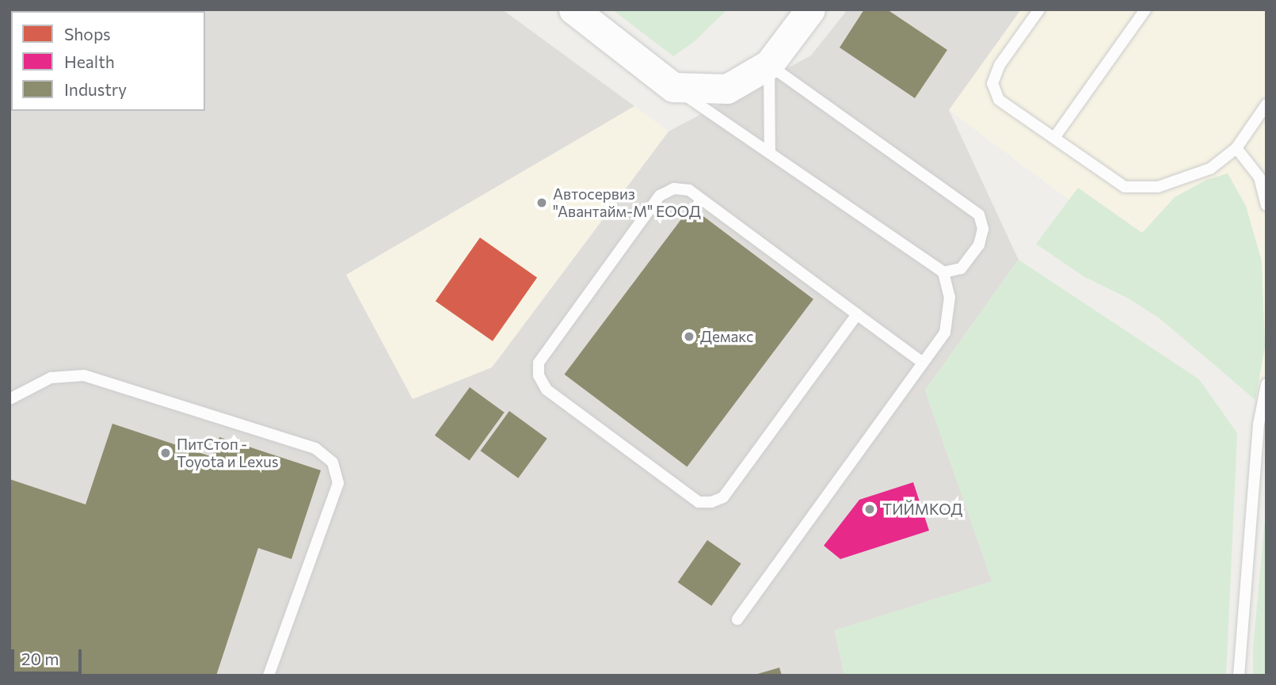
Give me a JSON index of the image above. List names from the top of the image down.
{
  "places": [
    "Автосервиз \"Авантайм-М\" ЕООД",
    "Демакс",
    "ПитСтоп - Toyota и Lexus",
    "ТИЙМКОД"
  ],
  "legend": ["Shops", "Health", "Industry"],
  "scale_bar": "20 m"
}
